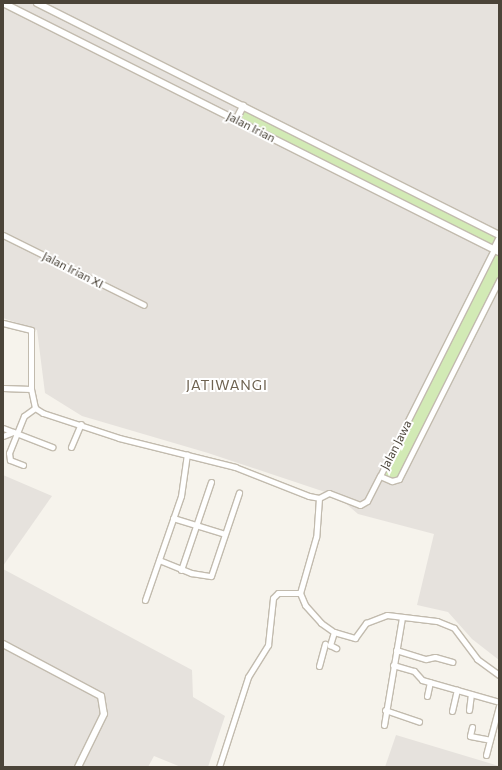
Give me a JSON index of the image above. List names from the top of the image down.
{
  "streets": {
    "street": ["Jalan Irian", "Jalan Irian XI", "Jalan Jawa"]
  },
  "crossings": [
    ["Jalan Irian", "Jalan Jawa"]
  ],
  "districts": ["JATIWANGI"]
}
